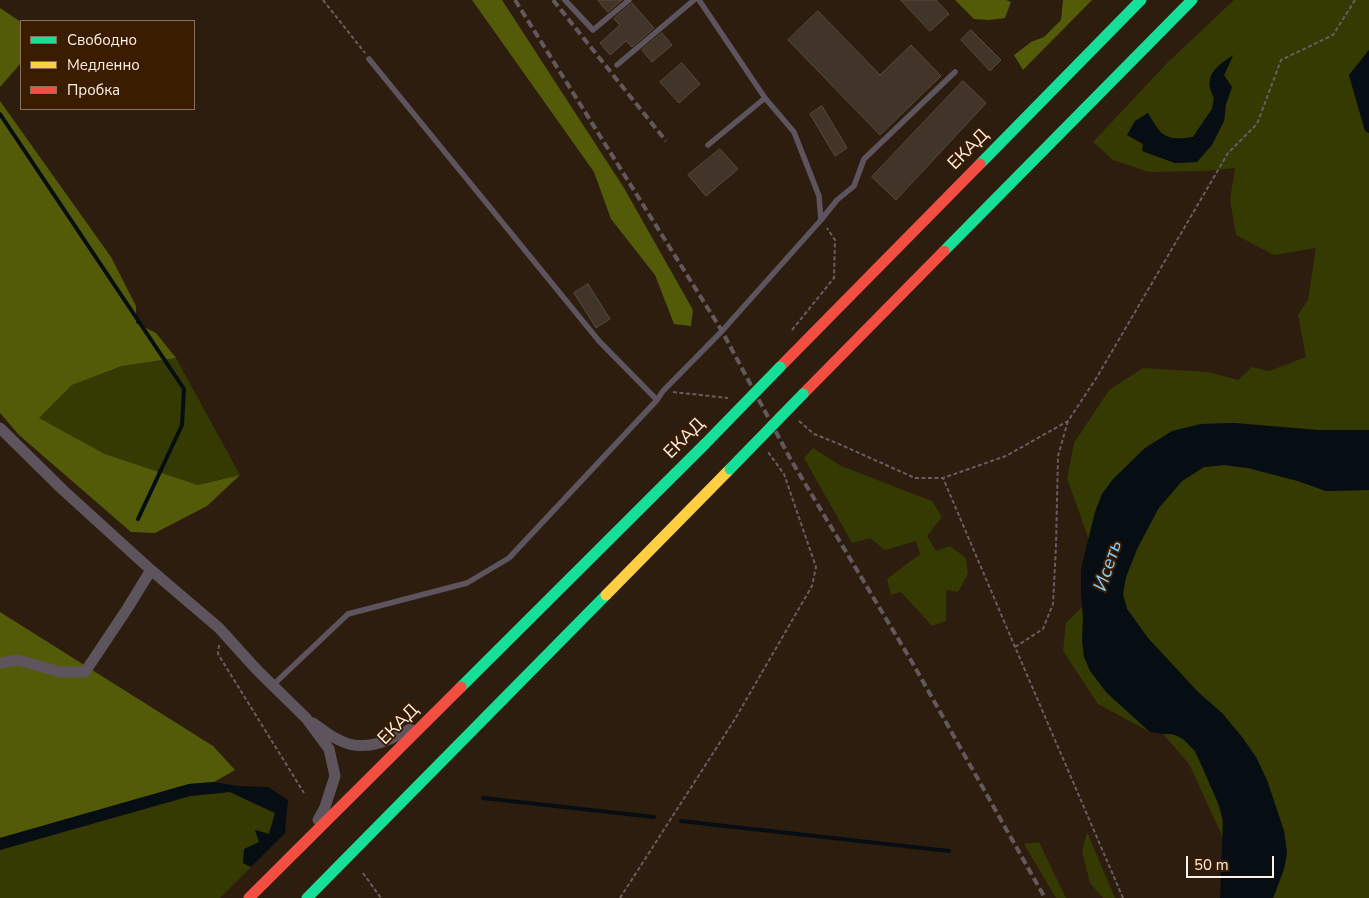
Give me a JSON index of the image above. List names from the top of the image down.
{
  "streets": {
    "highway": ["ЕКАД"]
  },
  "water": ["Исеть"],
  "legend": ["Свободно", "Медленно", "Пробка"],
  "scale_bar": "50 m"
}
